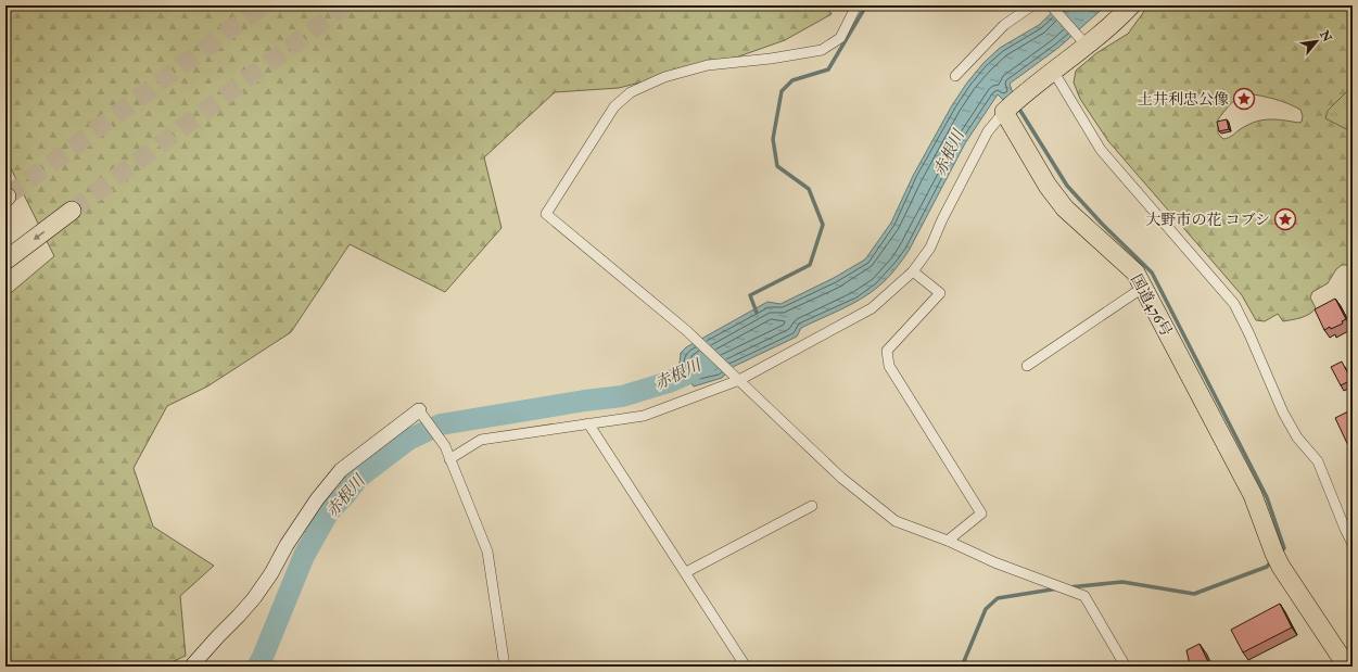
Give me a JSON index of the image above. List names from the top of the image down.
{
  "streets": {
    "highway": ["国道476号"]
  },
  "water": ["赤根川"],
  "places": {
    "place": ["土井利忠公像", "大野市の花 コブシ"]
  },
  "north": "top right"
}
